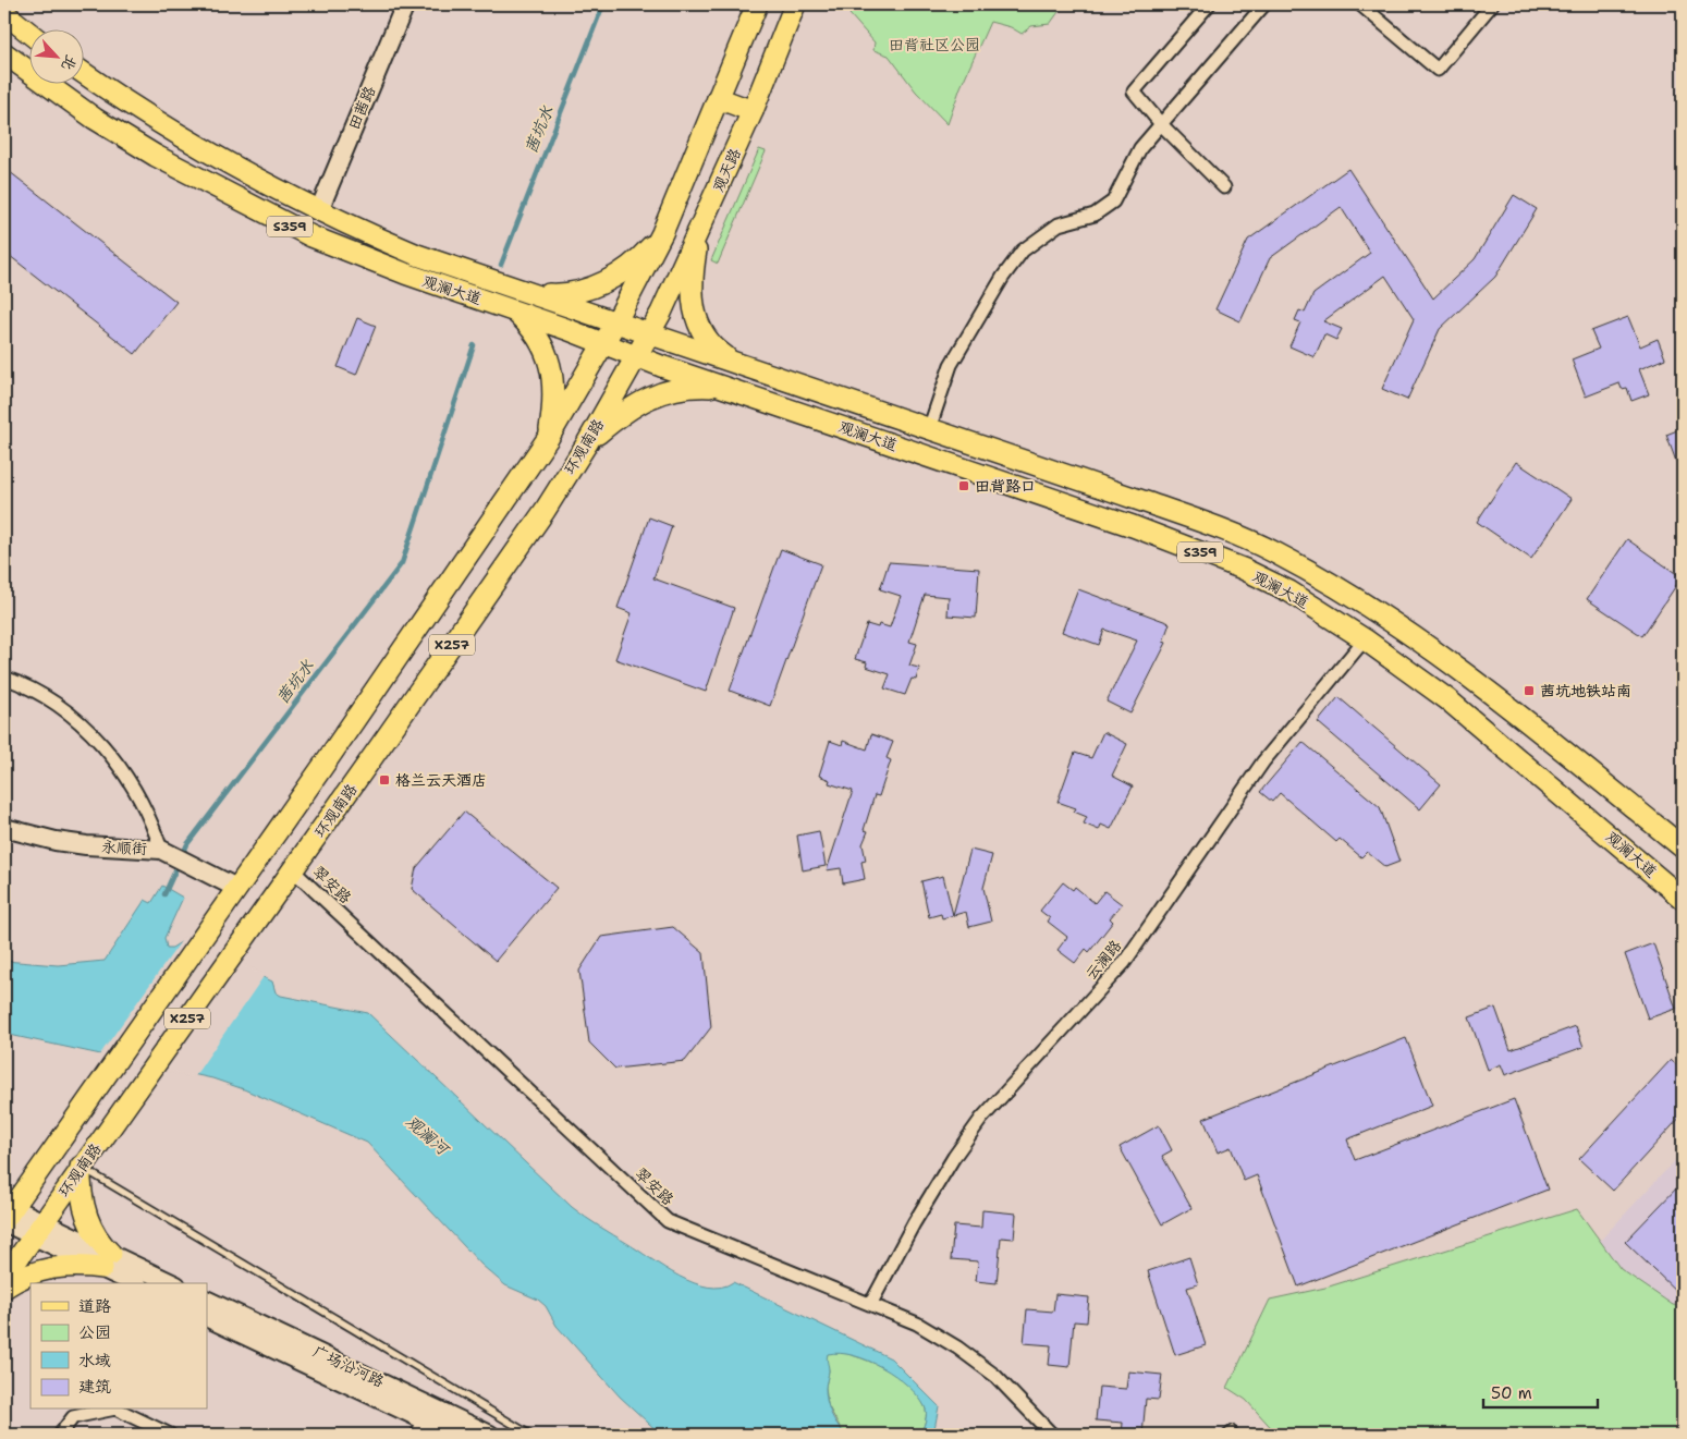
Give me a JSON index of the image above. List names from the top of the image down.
{
  "streets": {
    "main road": [
      "观天路",
      "S359",
      "观澜大道",
      "环观南路",
      "X257"
    ],
    "street": [
      "田茜路",
      "永顺街",
      "翠安路",
      "云澜路",
      "广场沿河路"
    ]
  },
  "crossings": [
    ["田茜路", "观澜大道"],
    ["观天路", "观澜大道"],
    ["观天路", "环观南路"],
    ["观澜大道", "环观南路"],
    ["观澜大道", "X257"],
    ["观澜大道", "云澜路"],
    ["环观南路", "翠安路"],
    ["X257", "永顺街"],
    ["翠安路", "云澜路"]
  ],
  "water": ["茜坑水", "观澜河"],
  "parks": ["田背社区公园"],
  "places": {
    "transit": ["田背路口", "茜坑地铁站南", "格兰云天酒店"]
  },
  "legend": [
    "道路",
    "公园",
    "水域",
    "建筑"
  ],
  "scale_bar": "50 m",
  "north": "bottom right"
}
